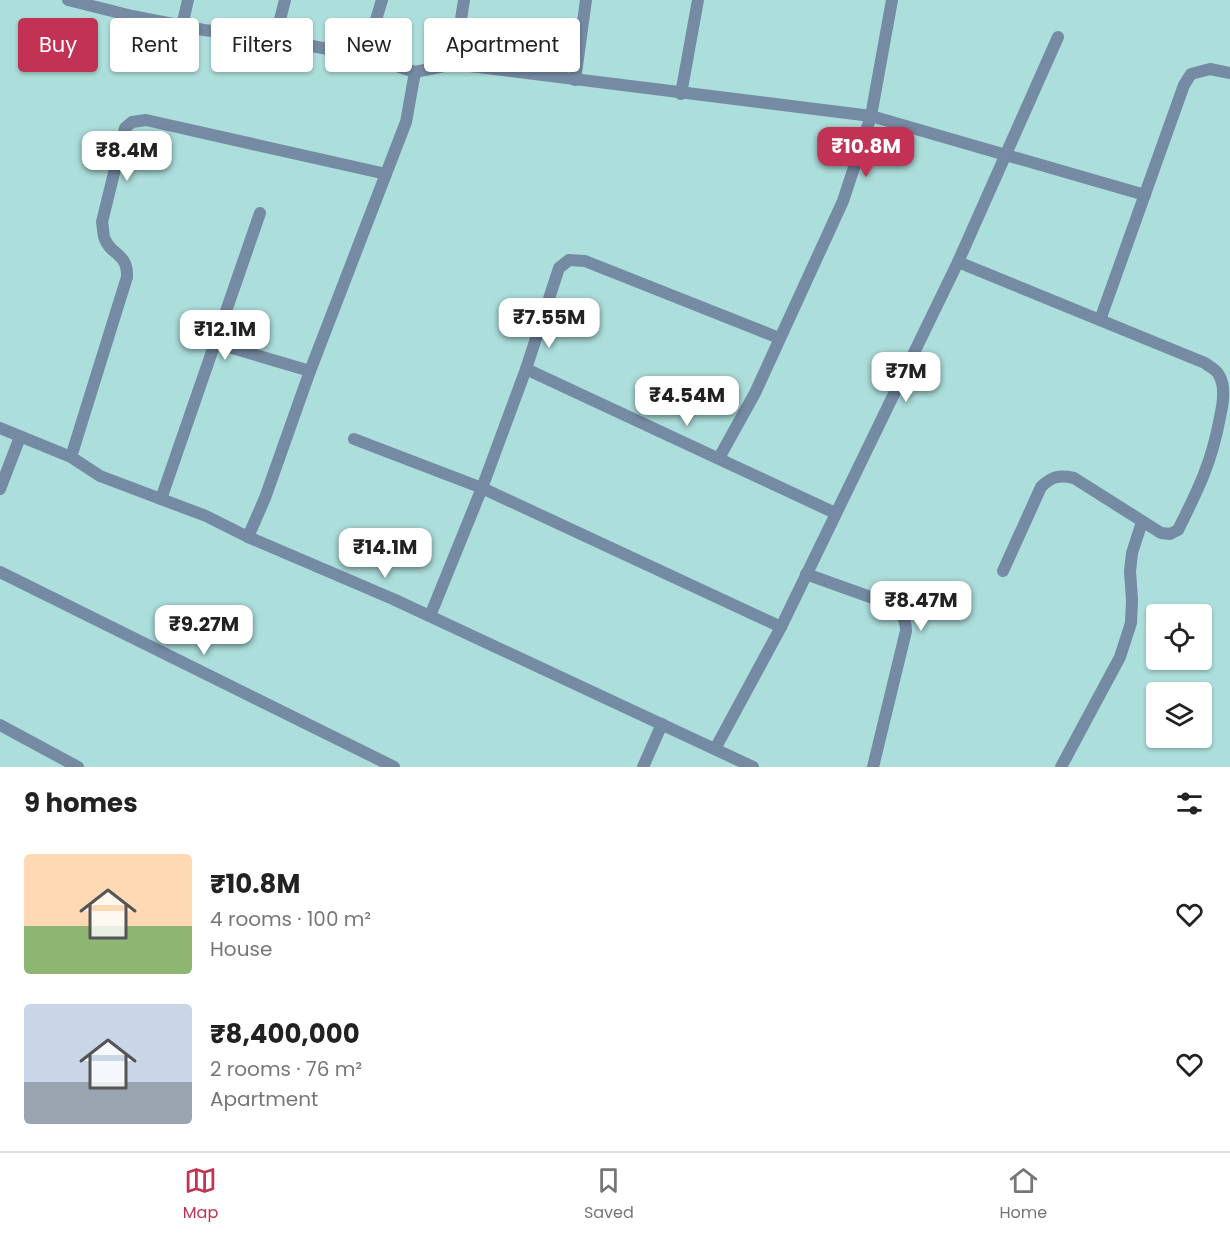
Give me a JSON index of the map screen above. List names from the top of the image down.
{
  "page": {
    "chip": [
      "Buy",
      "Rent",
      "Filters",
      "New",
      "Apartment"
    ],
    "price": [
      "₹10.8M",
      "₹8.4M",
      "₹7.55M",
      "₹12.1M",
      "₹7M",
      "₹4.54M",
      "₹14.1M",
      "₹8.47M",
      "₹9.27M"
    ],
    "heading": "9 homes",
    "list": [
      {
        "name": "₹10.8M",
        "note": "4 rooms · 100 m² · House"
      },
      {
        "name": "₹8,400,000",
        "note": "2 rooms · 76 m² · Apartment"
      }
    ],
    "tabs": ["Map", "Saved", "Home"]
  }
}
